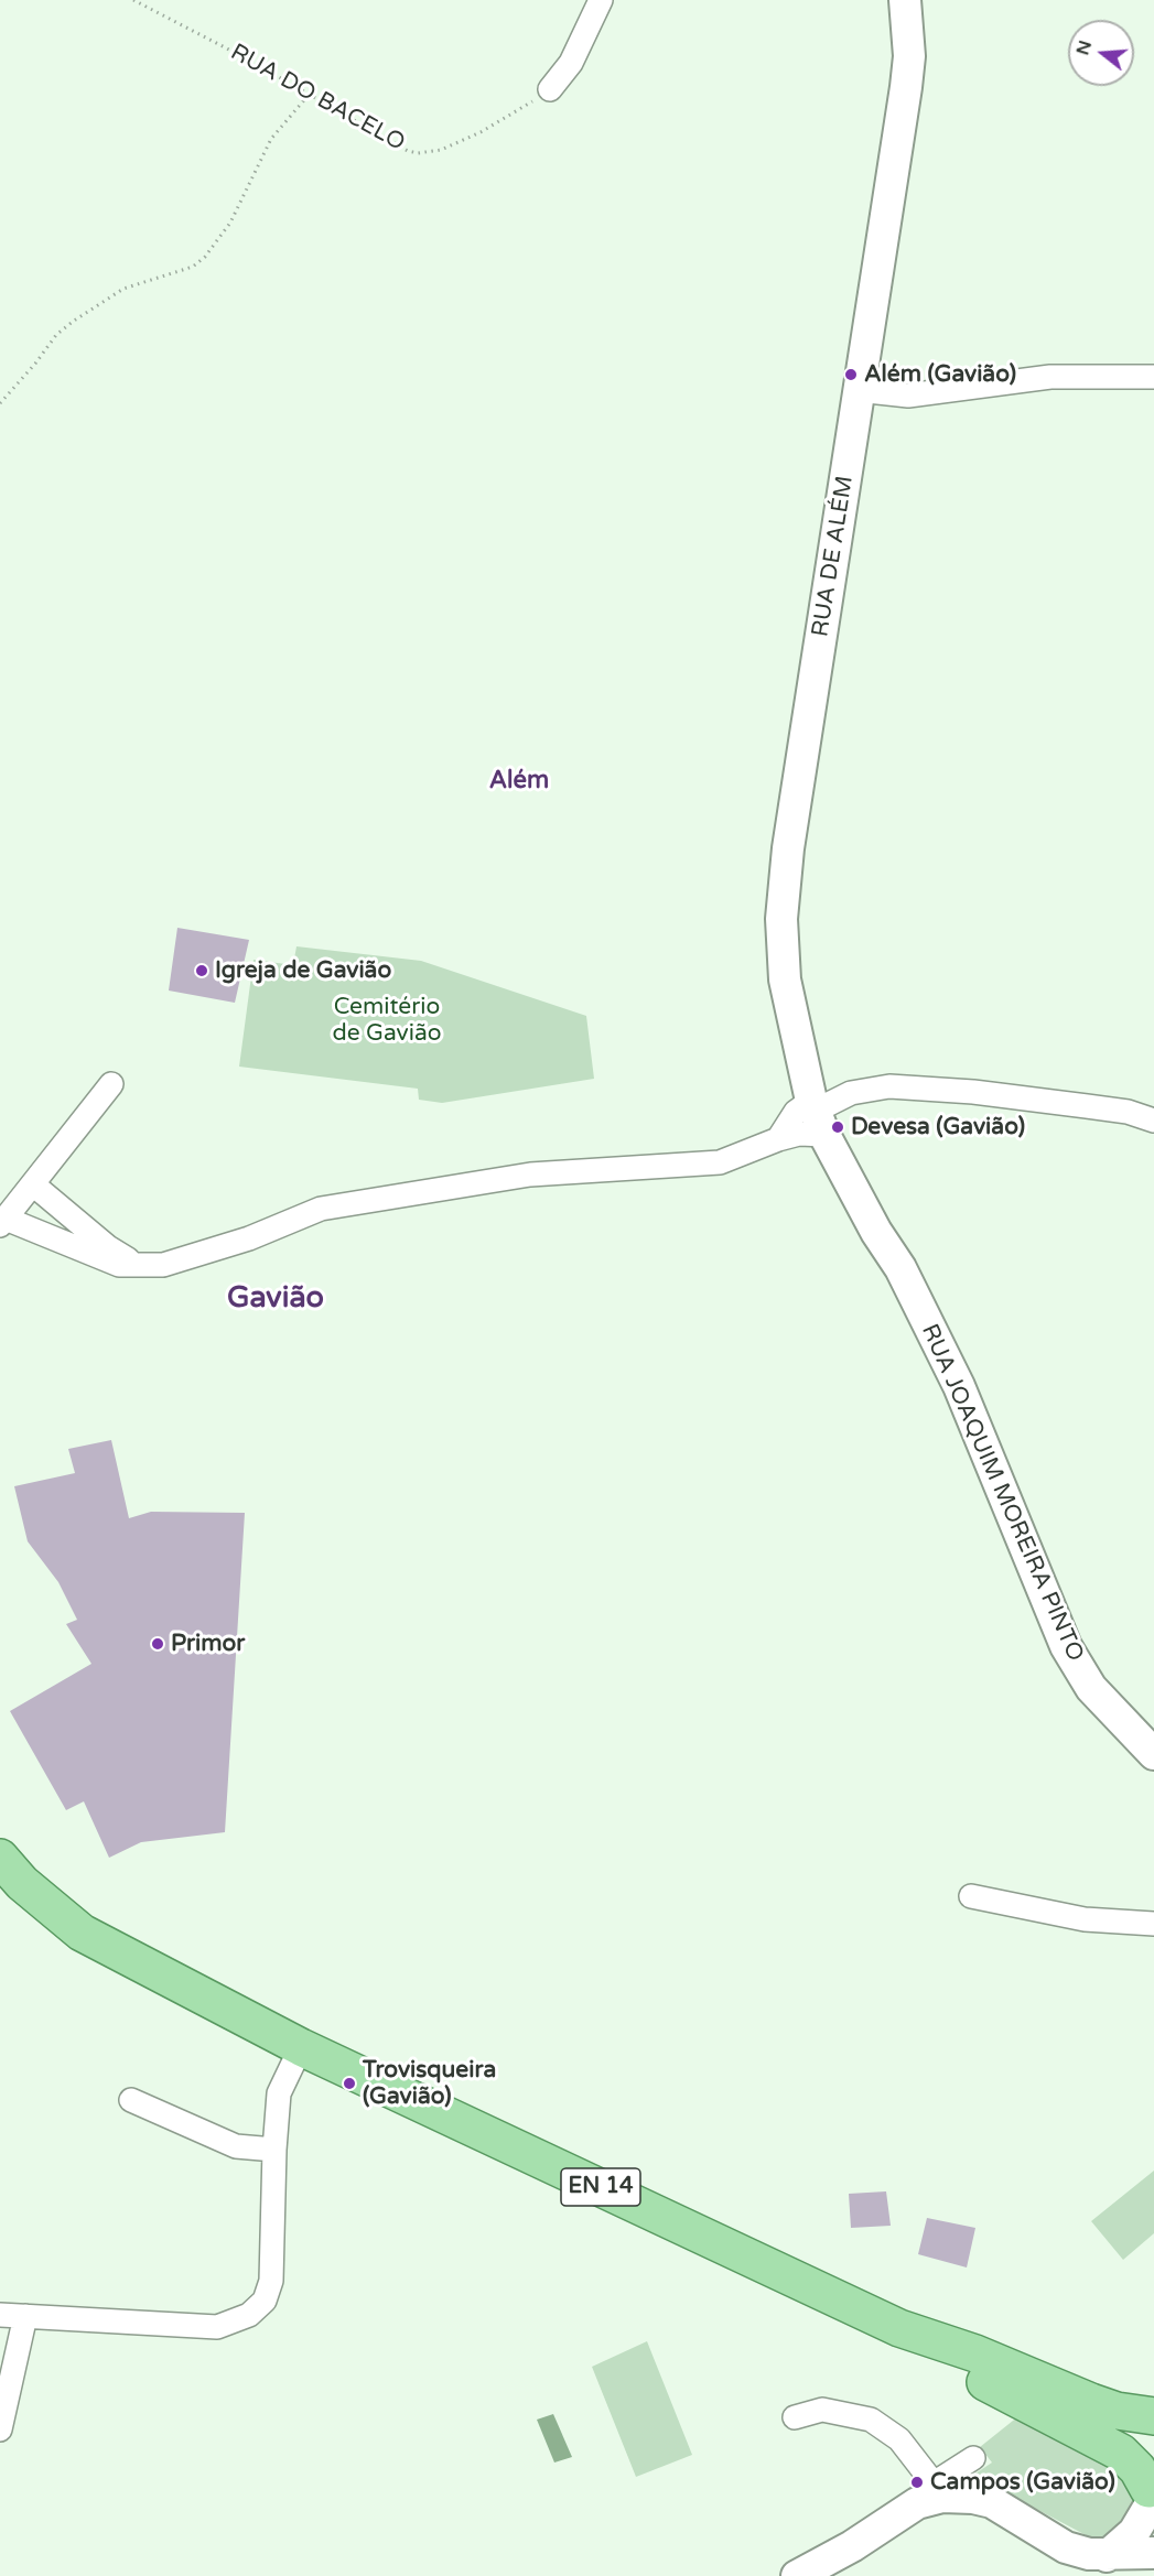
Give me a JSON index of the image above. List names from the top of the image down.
{
  "streets": {
    "main road": ["EN 14"],
    "street": ["RUA DE ALÉM", "RUA JOAQUIM MOREIRA PINTO"],
    "path": ["RUA DO BACELO"]
  },
  "crossings": [
    ["RUA DE ALÉM", "RUA JOAQUIM MOREIRA PINTO"]
  ],
  "districts": ["Além", "Gavião"],
  "parks": ["Cemitério de Gavião"],
  "places": [
    "Além (Gavião)",
    "Igreja de Gavião",
    "Devesa (Gavião)",
    "Primor",
    "Trovisqueira (Gavião)",
    "Campos (Gavião)"
  ],
  "north": "left"
}
